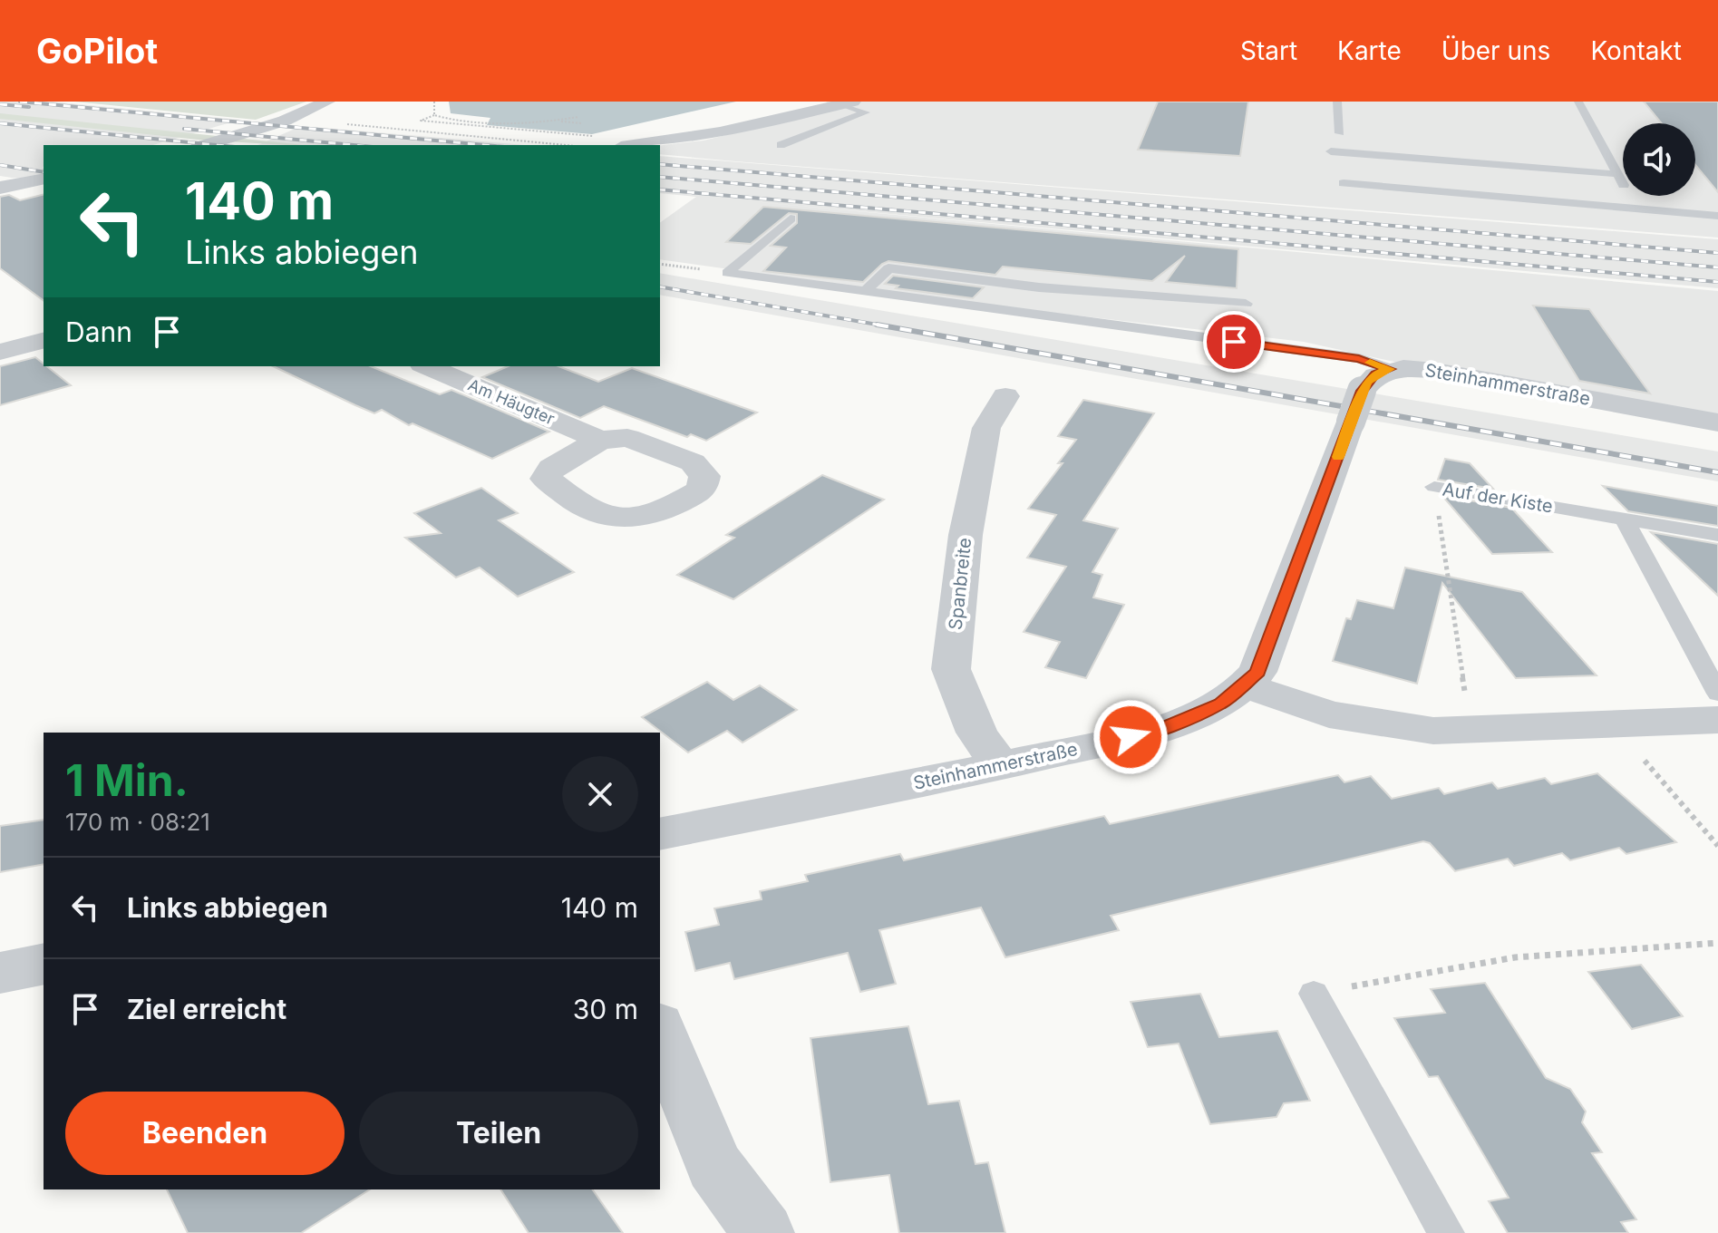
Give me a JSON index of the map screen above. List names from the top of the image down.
{
  "streets": {
    "street": ["Steinhammerstraße", "Am Häugter", "Spanbreite"],
    "lane": ["Auf der Kiste"]
  },
  "crossings": [
    ["Steinhammerstraße", "Spanbreite"]
  ],
  "page": {
    "header": "GoPilot",
    "nav": [
      "Start",
      "Karte",
      "Über uns",
      "Kontakt"
    ],
    "turn": ["140 m", "Links abbiegen"],
    "then": "Dann",
    "heading": ["1 Min.", "170 m · 08:21"],
    "list": [
      {
        "name": "Links abbiegen",
        "value": "140 m"
      },
      {
        "name": "Ziel erreicht",
        "value": "30 m"
      }
    ],
    "buttons": ["Beenden", "Teilen"]
  }
}
